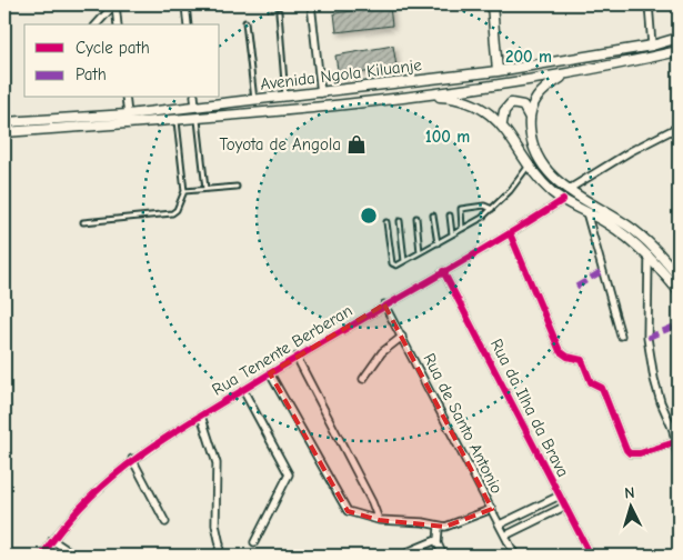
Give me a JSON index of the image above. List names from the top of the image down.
{
  "streets": {
    "main road": ["Avenida Ngola Kiluanje"],
    "street": ["Rua Tenente Berberan", "Rua da Ilha da Brava", "Rua de Santo Antonio"]
  },
  "crossings": [
    ["Rua Tenente Berberan", "Rua da Ilha da Brava"],
    ["Rua Tenente Berberan", "Rua de Santo Antonio"]
  ],
  "places": {
    "shop": ["Toyota de Angola"]
  },
  "legend": ["Cycle path", "Path"],
  "north": "top",
  "rings": ["200 m", "100 m"]
}
